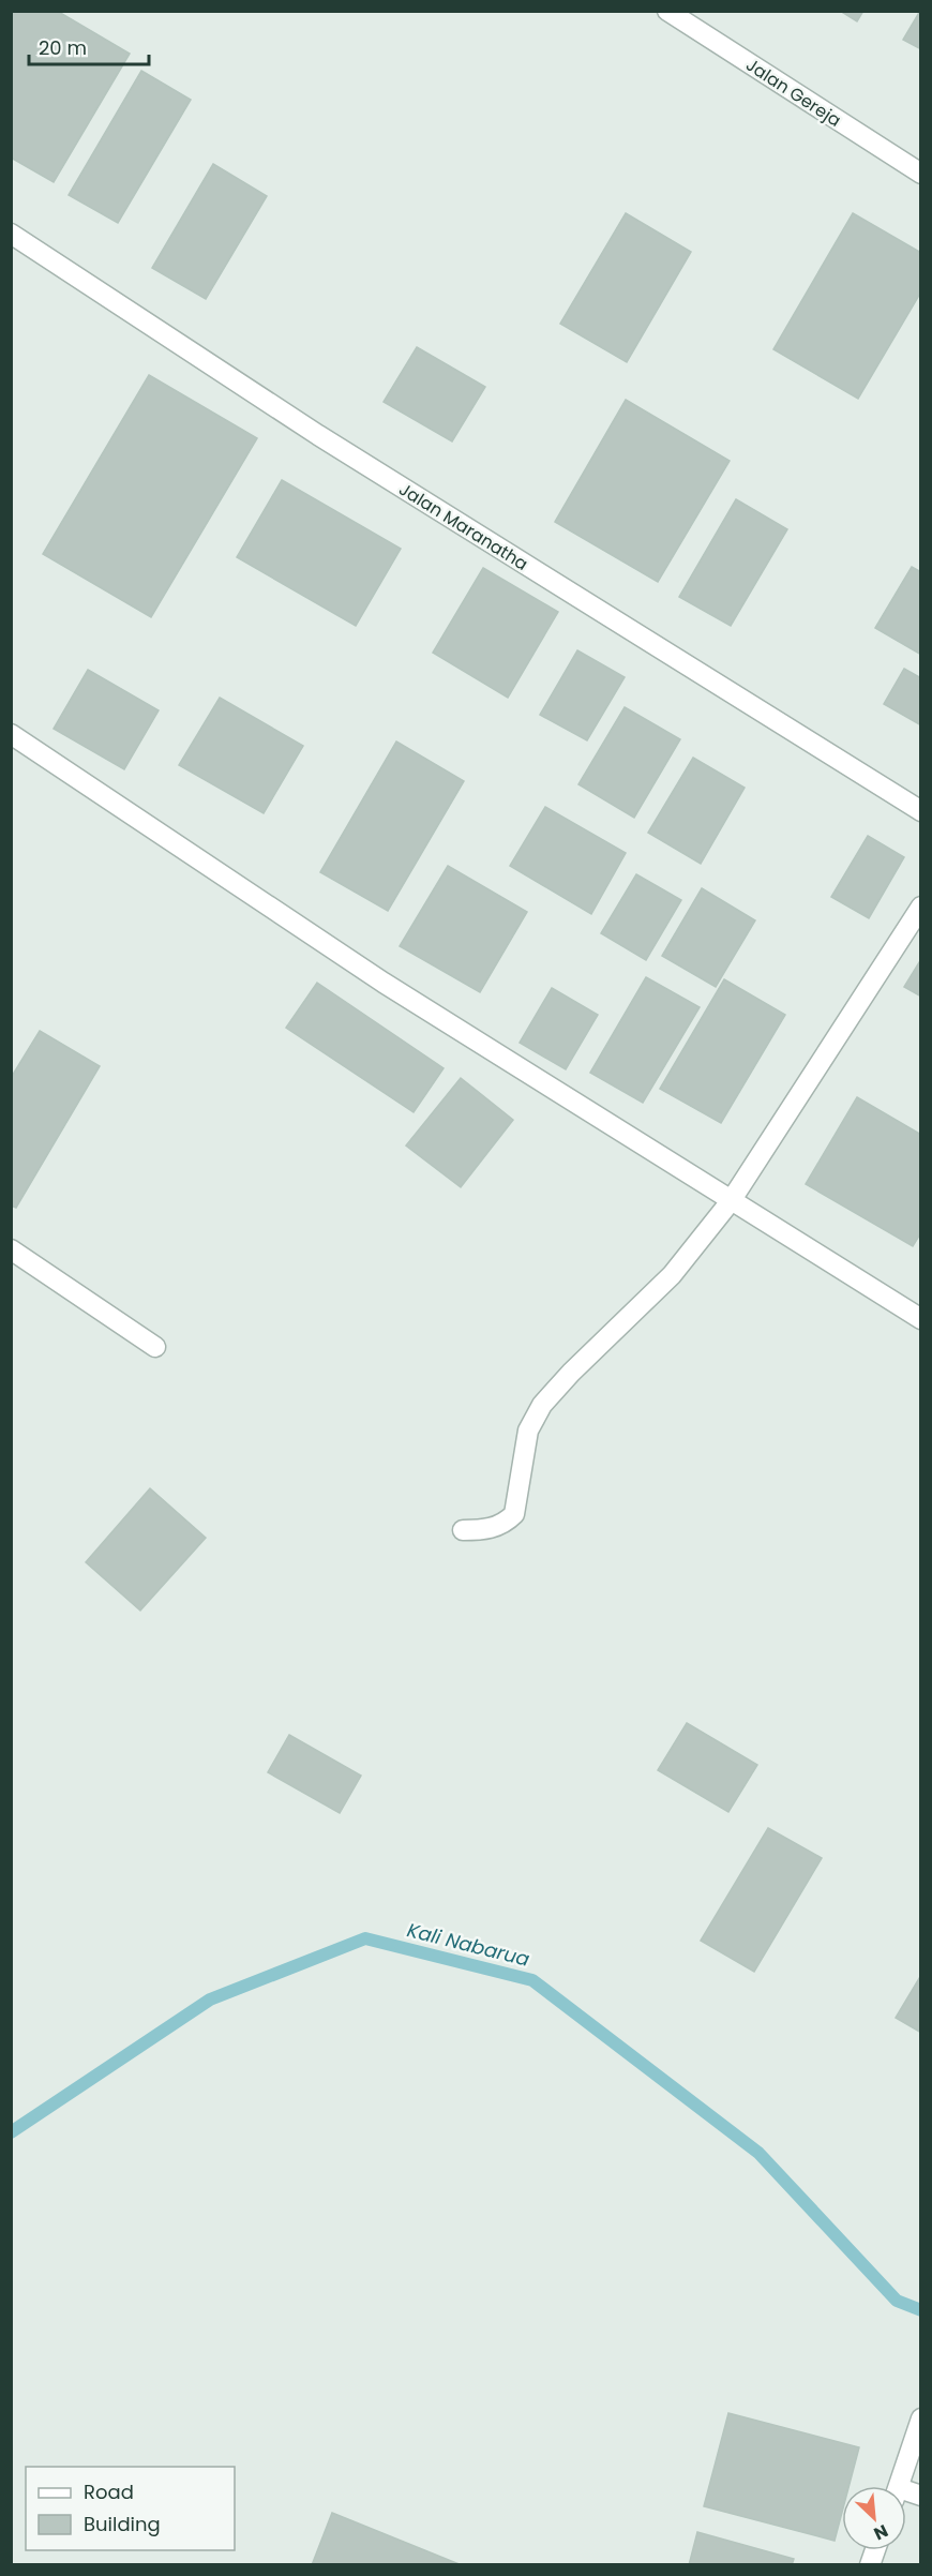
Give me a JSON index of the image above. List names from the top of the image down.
{
  "streets": {
    "street": ["Jalan Gereja", "Jalan Maranatha"]
  },
  "water": ["Kali Nabarua"],
  "legend": ["Road", "Building"],
  "scale_bar": "20 m",
  "north": "bottom right"
}
